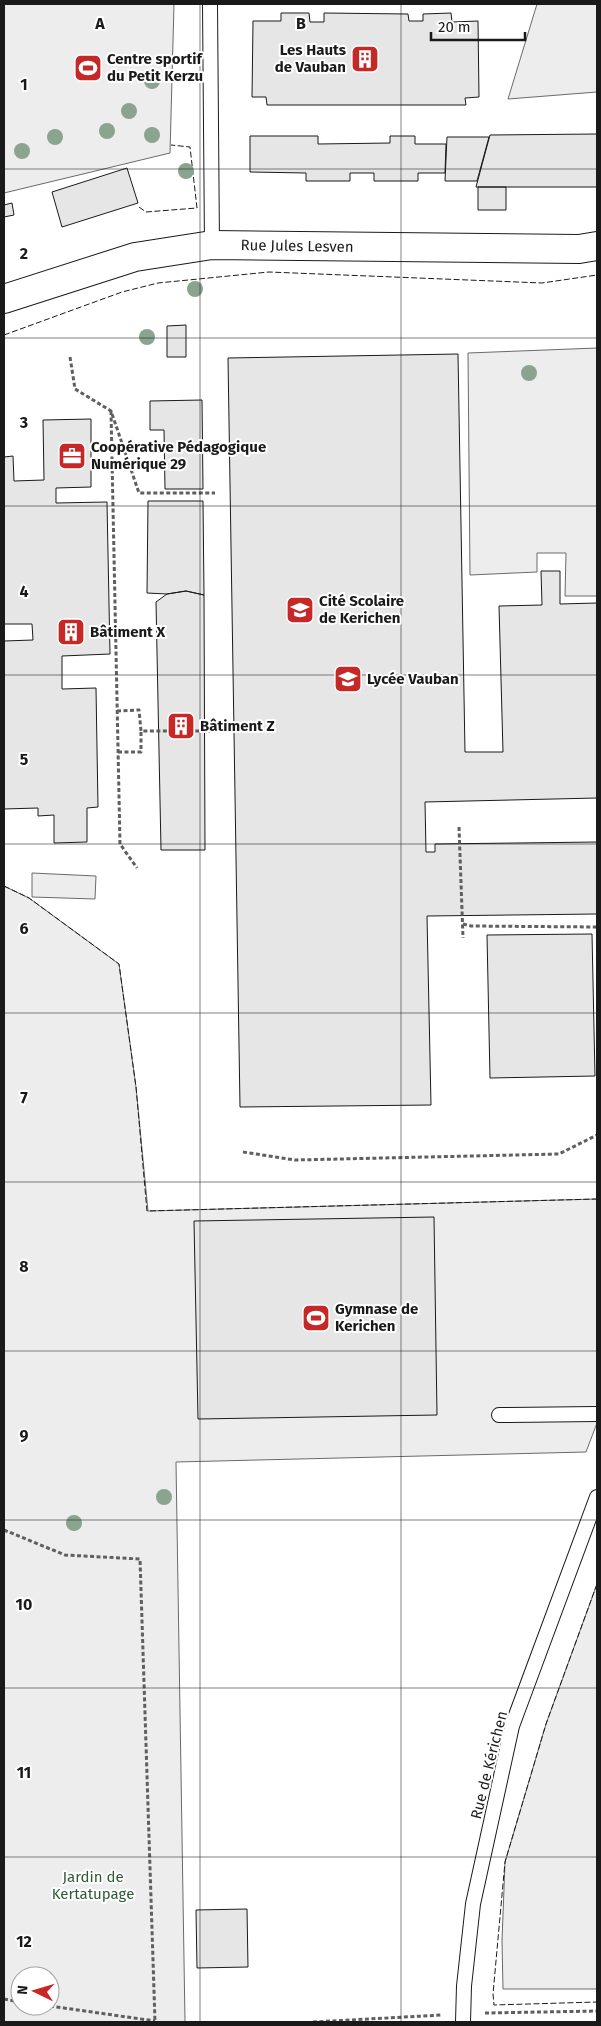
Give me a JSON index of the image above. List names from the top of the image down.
{
  "streets": {
    "street": ["Rue Jules Lesven"],
    "lane": ["Rue de Kérichen"]
  },
  "parks": ["Jardin de Kertatupage"],
  "places": {
    "building": ["Les Hauts de Vauban", "Bâtiment X", "Bâtiment Z"],
    "sports": ["Centre sportif du Petit Kerzu", "Gymnase de Kerichen"],
    "office": ["Coopérative Pédagogique Numérique 29"],
    "school or university": ["Cité Scolaire de Kerichen", "Lycée Vauban"]
  },
  "scale_bar": "20 m",
  "north": "left",
  "grid": {
    "columns": ["A", "B"],
    "rows": [
      "1",
      "2",
      "3",
      "4",
      "5",
      "6",
      "7",
      "8",
      "9",
      "10",
      "11",
      "12"
    ]
  }
}
